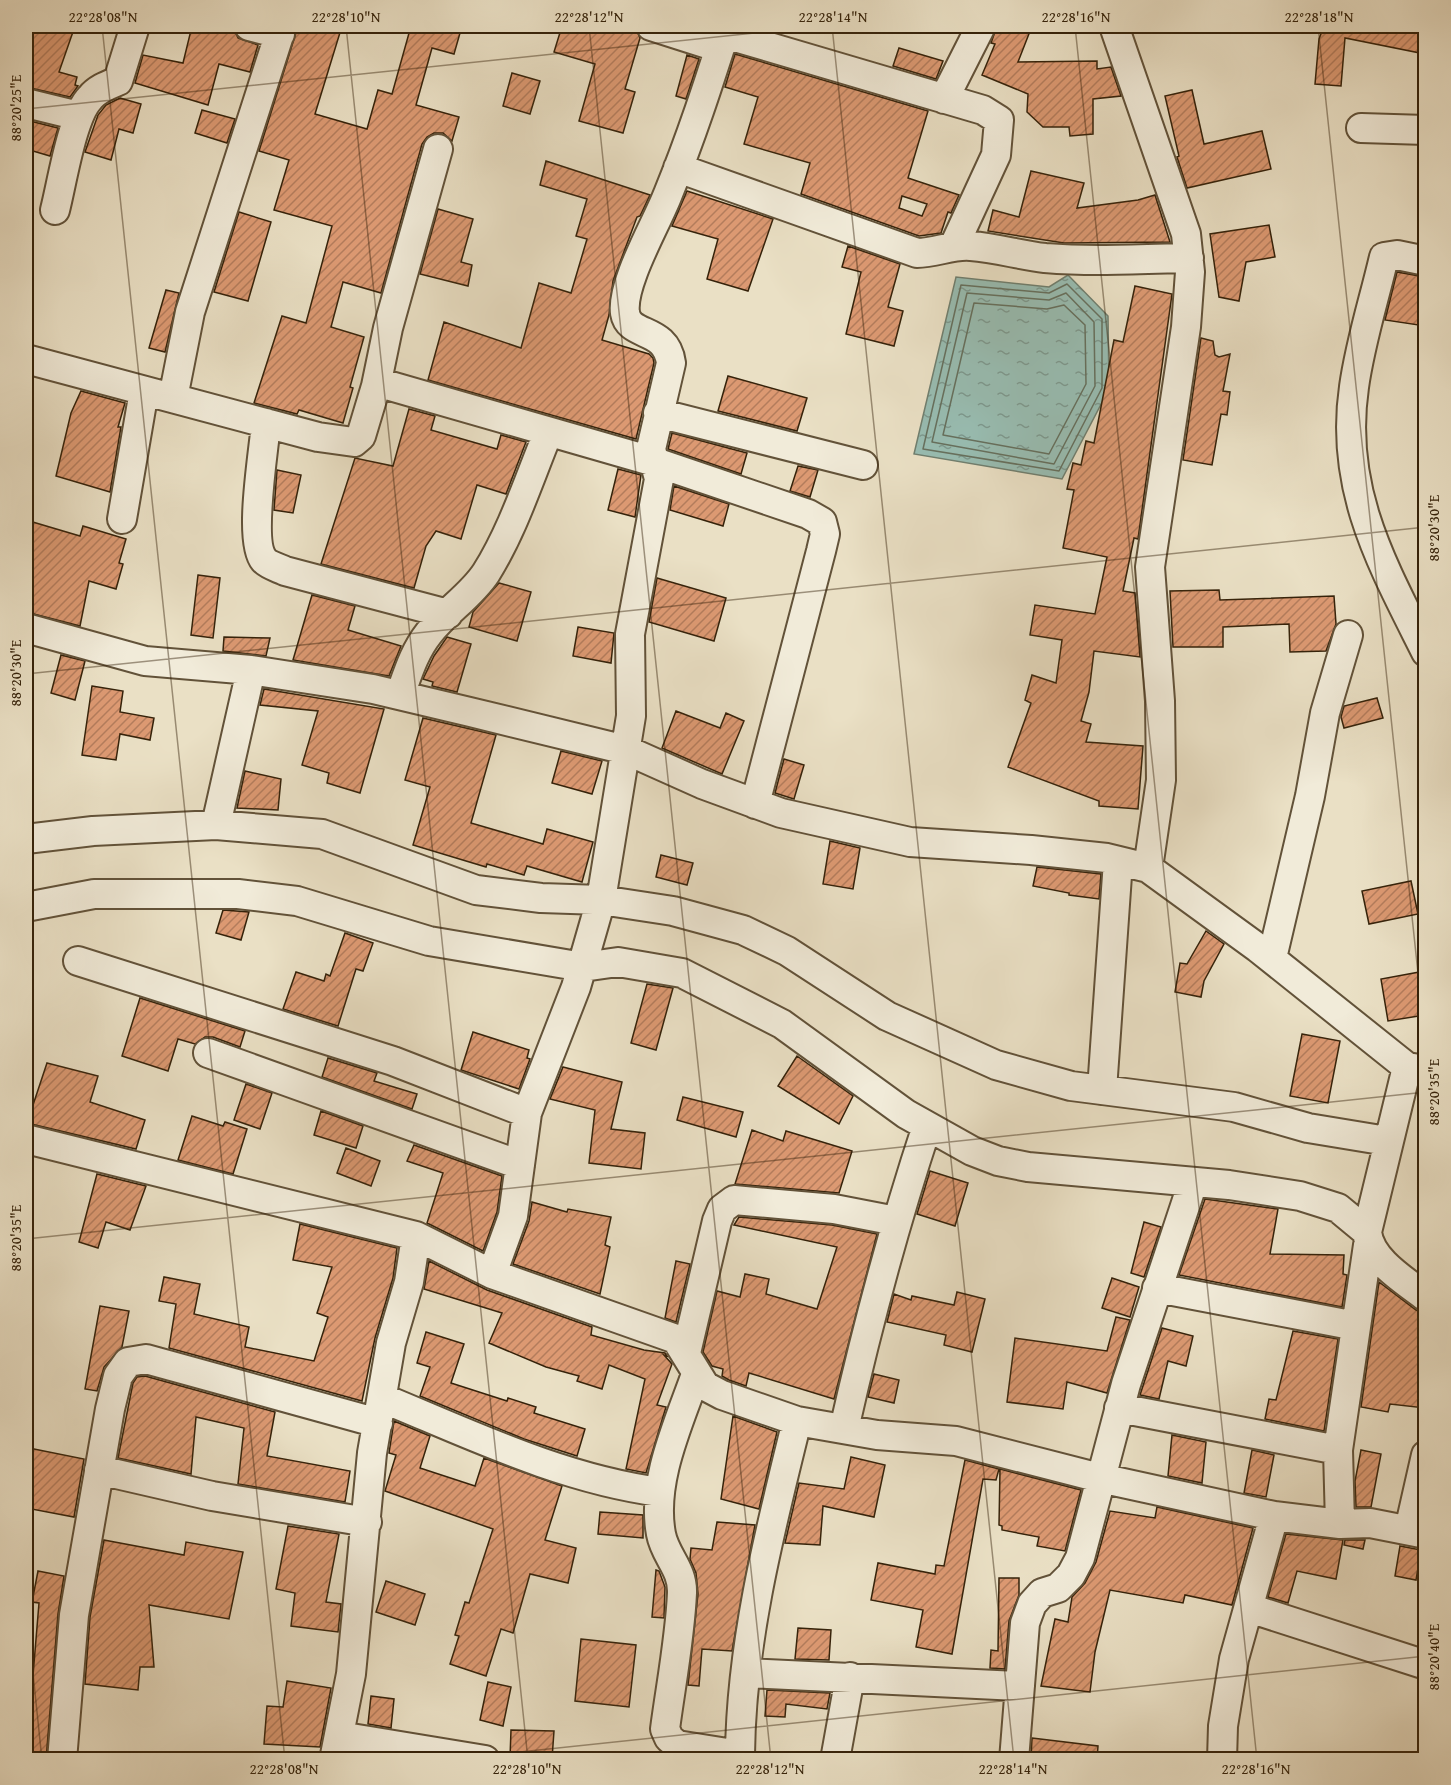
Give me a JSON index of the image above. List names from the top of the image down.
{
  "coordinates": [
    "22°28'08\"N",
    "22°28'10\"N",
    "22°28'12\"N",
    "22°28'14\"N",
    "22°28'16\"N",
    "22°28'18\"N",
    "88°20'25\"E",
    "88°20'30\"E",
    "88°20'35\"E",
    "88°20'40\"E"
  ]
}
